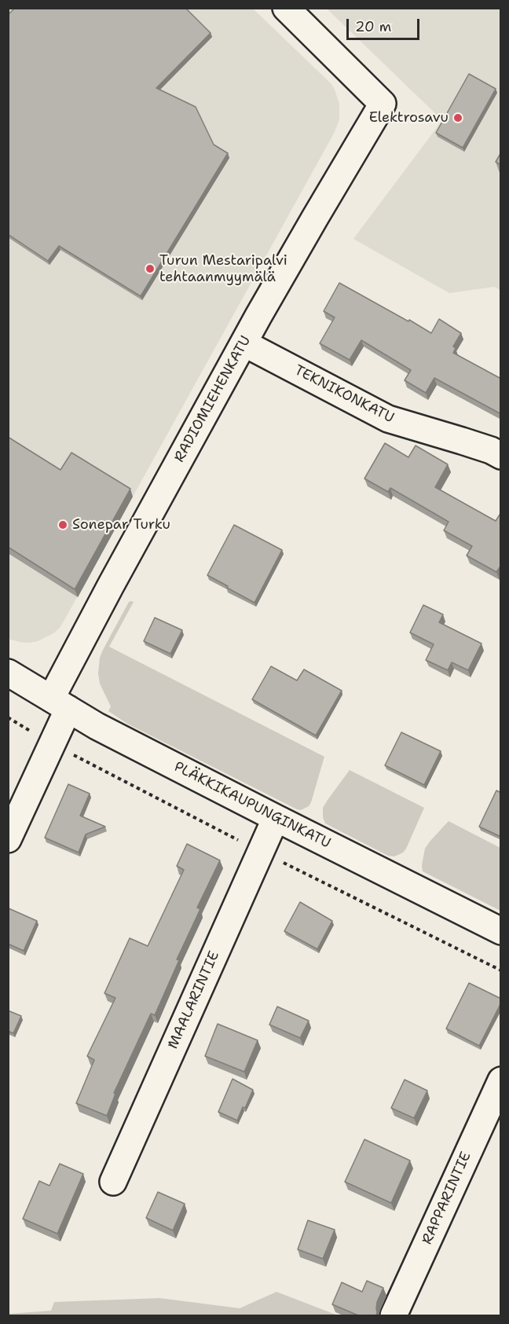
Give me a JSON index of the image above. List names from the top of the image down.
{
  "streets": {
    "street": [
      "TEKNIKONKATU",
      "RADIOMIEHENKATU",
      "PLÄKKIKAUPUNGINKATU",
      "MAALARINTIE",
      "RAPPARINTIE"
    ]
  },
  "crossings": [
    ["TEKNIKONKATU", "RADIOMIEHENKATU"],
    ["RADIOMIEHENKATU", "PLÄKKIKAUPUNGINKATU"],
    ["PLÄKKIKAUPUNGINKATU", "MAALARINTIE"]
  ],
  "places": ["Elektrosavu", "Turun Mestaripalvi tehtaanmyymälä", "Sonepar Turku"],
  "scale_bar": "20 m"
}
